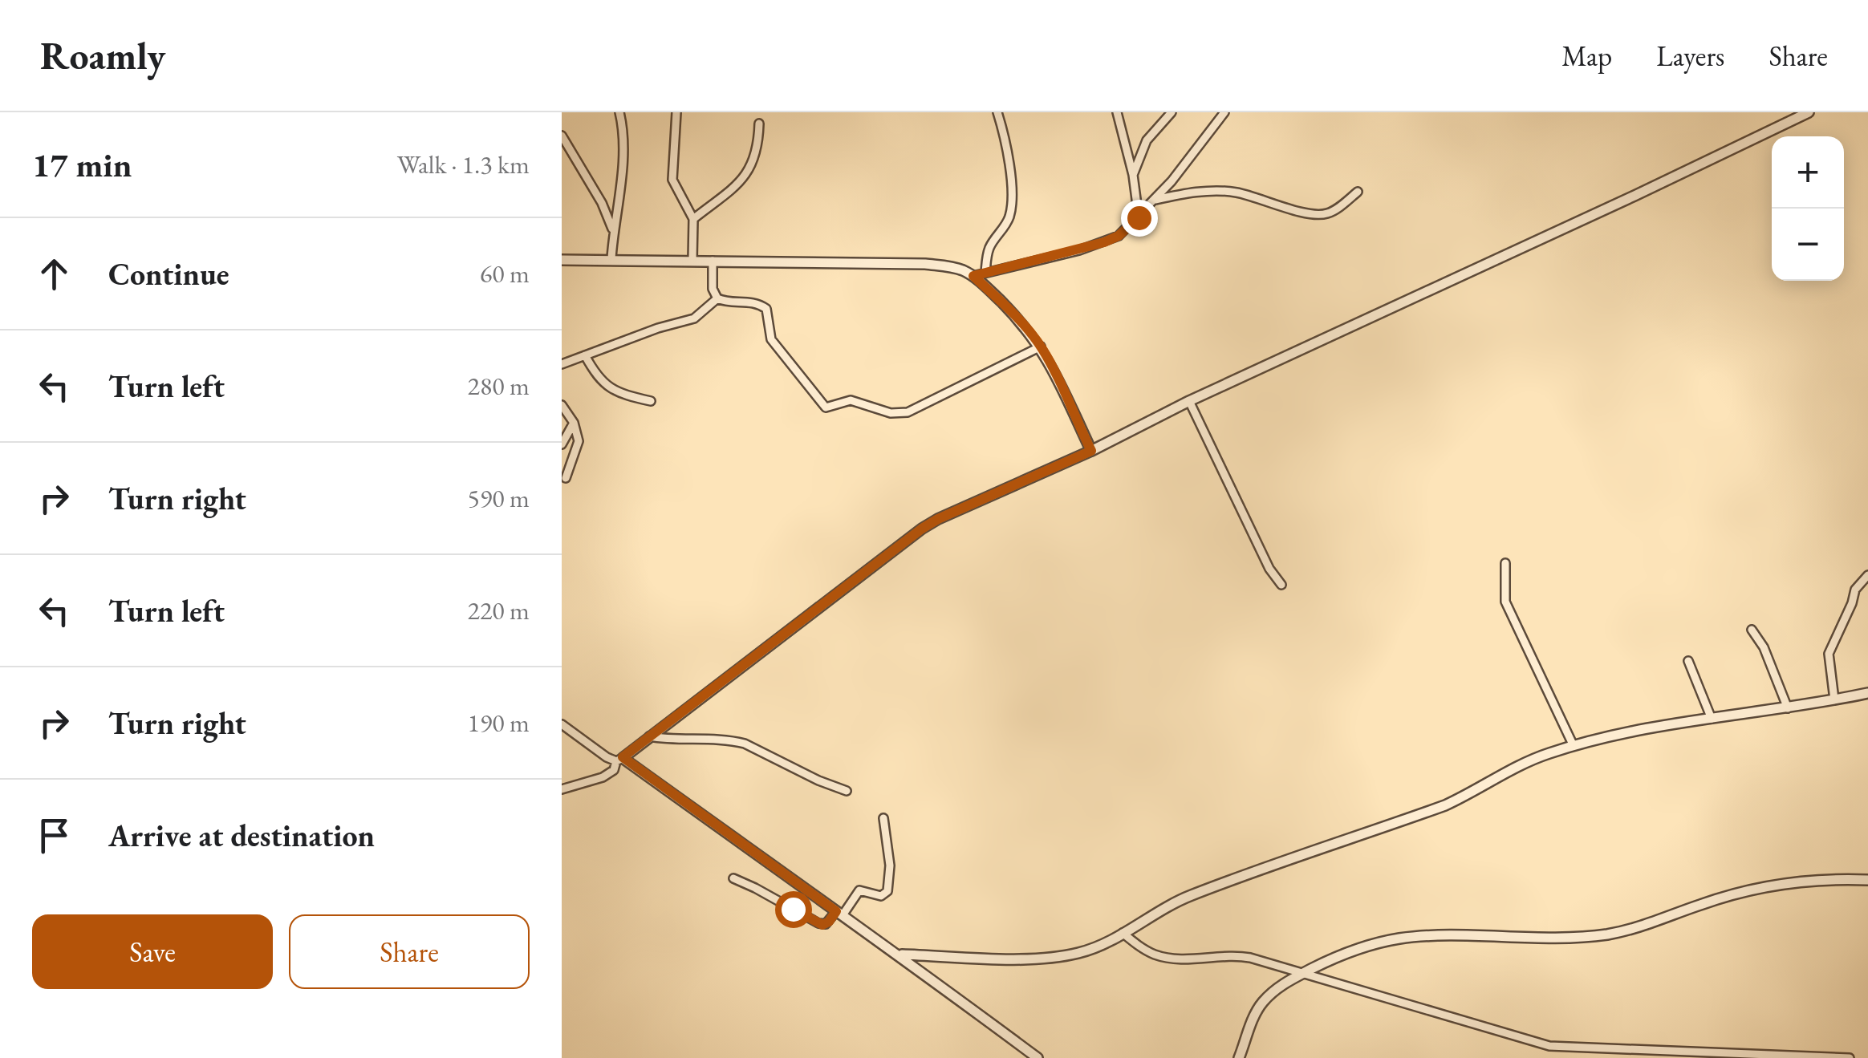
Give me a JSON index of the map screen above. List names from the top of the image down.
{
  "page": {
    "header": "Roamly",
    "nav": ["Map", "Layers", "Share"],
    "heading": ["17 min", "Walk · 1.3 km"],
    "map_buttons": ["+", "−"],
    "list": [
      ["Continue", "60 m"],
      ["Turn left", "280 m"],
      ["Turn right", "590 m"],
      ["Turn left", "220 m"],
      ["Turn right", "190 m"],
      "Arrive at destination"
    ],
    "buttons": ["Save", "Share"]
  }
}
